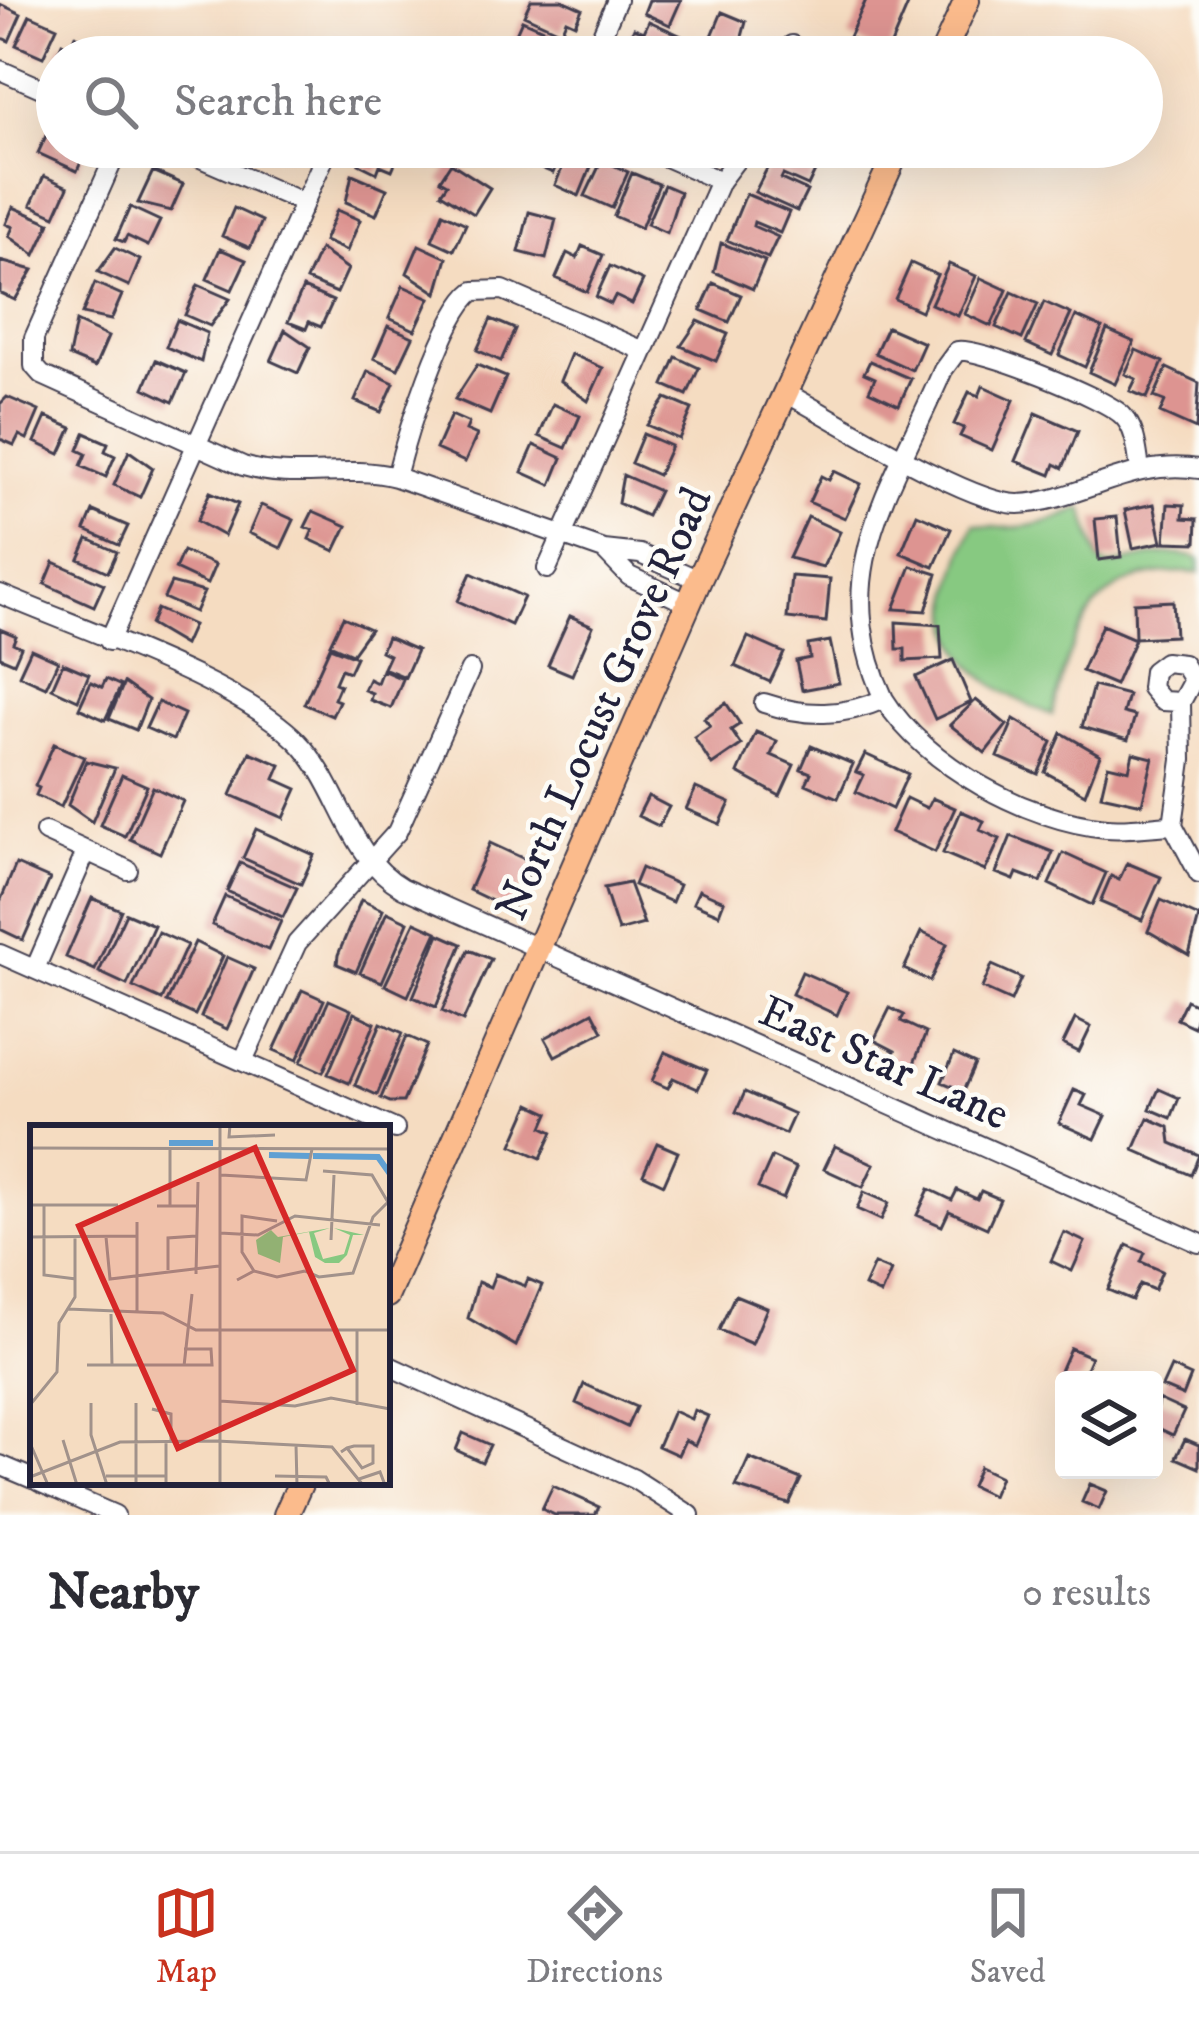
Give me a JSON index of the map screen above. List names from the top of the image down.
{
  "streets": {
    "main road": ["North Locust Grove Road"],
    "street": ["East Star Lane"]
  },
  "crossings": [
    ["North Locust Grove Road", "East Star Lane"]
  ],
  "page": {
    "search": "Search here",
    "heading": ["Nearby", "0 results"],
    "nav": ["Map", "Directions", "Saved"]
  }
}
